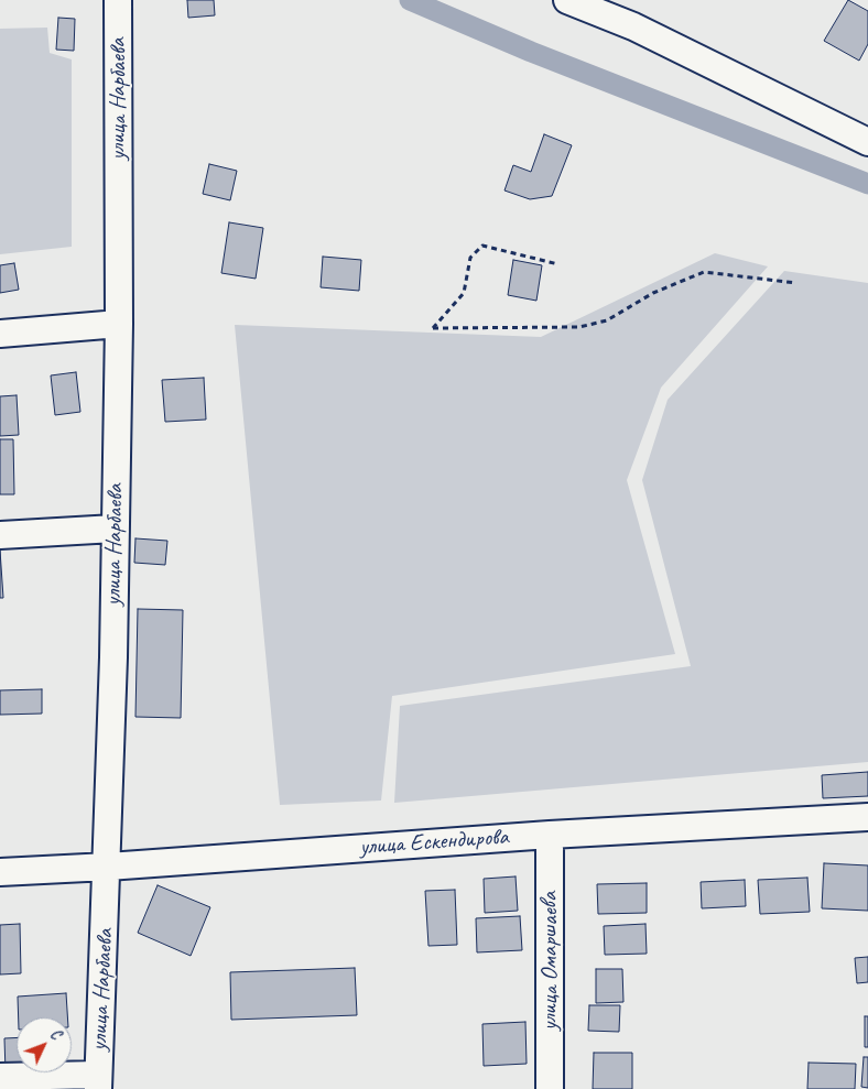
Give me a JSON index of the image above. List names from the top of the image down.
{
  "streets": {
    "street": ["улица Нарбаева", "улица Ескендирова", "улица Омаршаева"]
  },
  "crossings": [
    ["улица Нарбаева", "улица Ескендирова"],
    ["улица Ескендирова", "улица Омаршаева"]
  ],
  "north": "top right"
}
